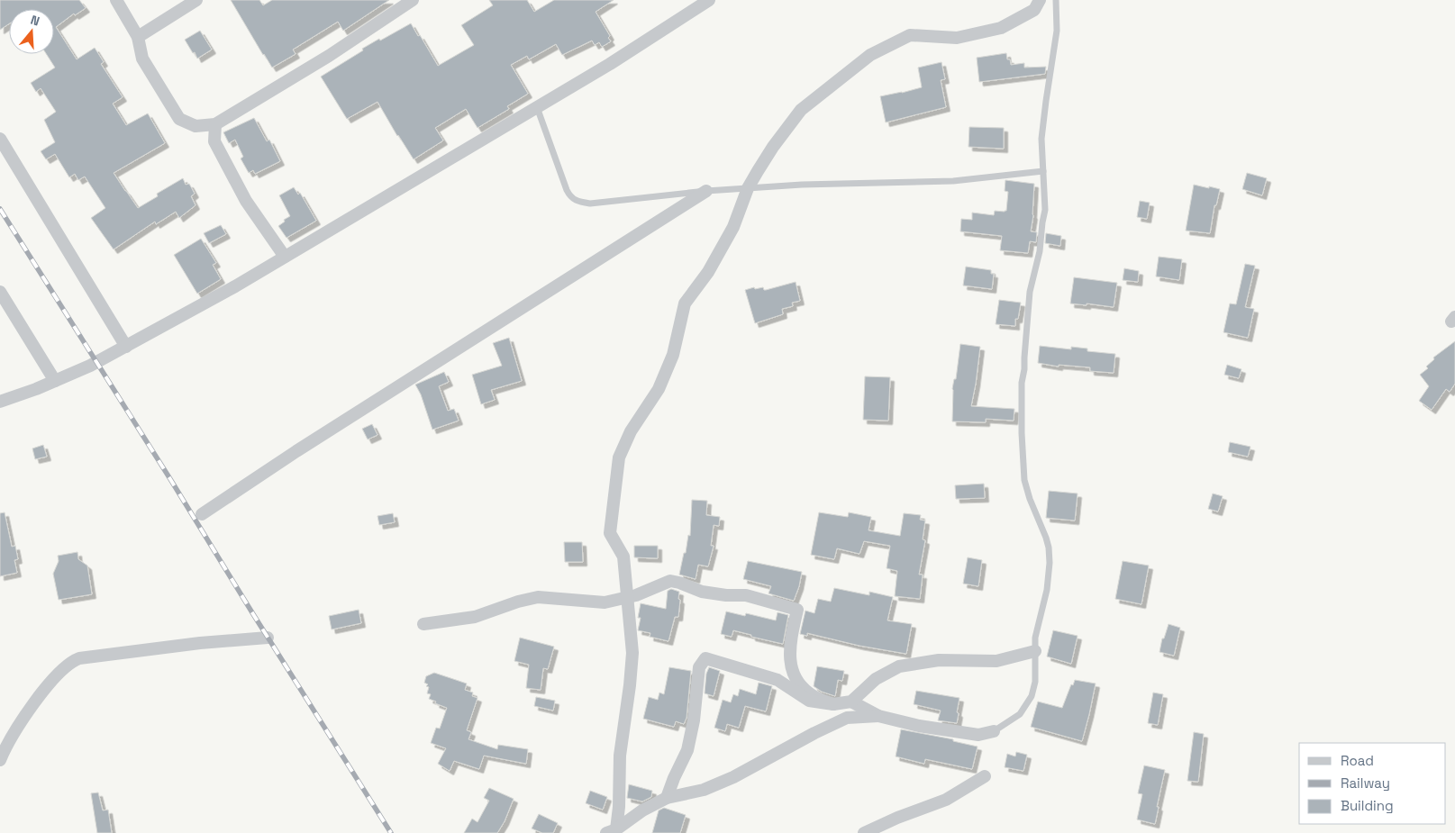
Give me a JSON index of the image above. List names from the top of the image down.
{
  "legend": ["Road", "Railway", "Building"],
  "north": "top"
}
